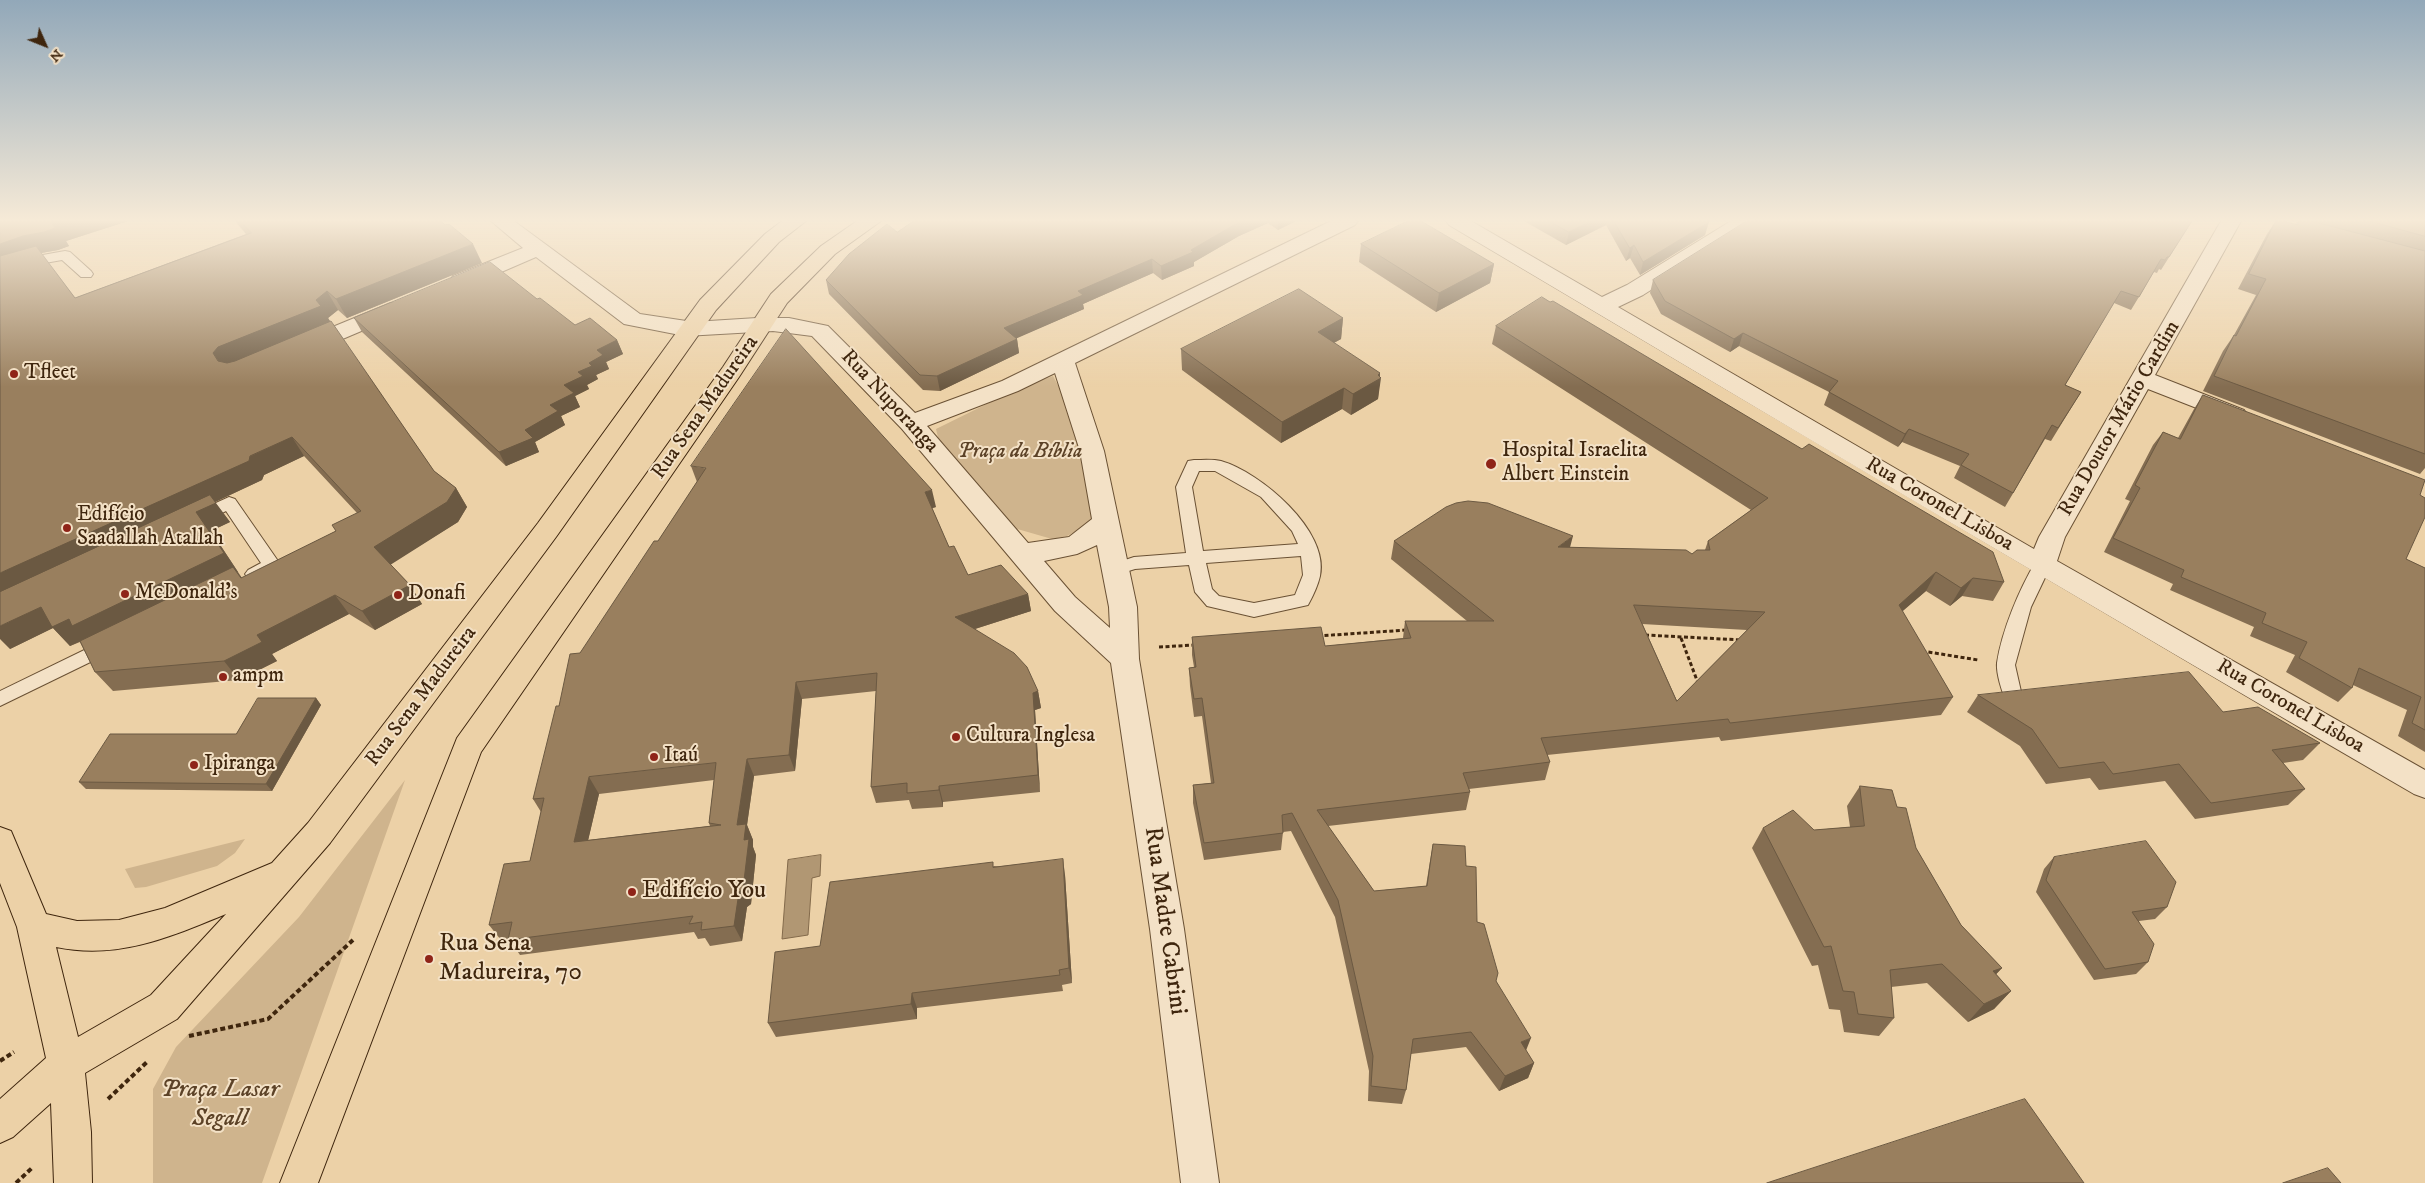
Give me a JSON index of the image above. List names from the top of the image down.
{
  "streets": {
    "main road": ["Rua Sena Madureira"],
    "street": [
      "Rua Nuporanga",
      "Rua Doutor Mário Cardim",
      "Rua Coronel Lisboa",
      "Rua Madre Cabrini"
    ]
  },
  "crossings": [
    ["Rua Nuporanga", "Rua Sena Madureira"],
    ["Rua Nuporanga", "Rua Madre Cabrini"],
    ["Rua Doutor Mário Cardim", "Rua Coronel Lisboa"]
  ],
  "parks": ["Praça da Bíblia", "Praça Lasar Segall"],
  "places": [
    "Tfleet",
    "Hospital Israelita Albert Einstein",
    "Edifício Saadallah Atallah",
    "McDonald's",
    "Donafi",
    "ampm",
    "Cultura Inglesa",
    "Itaú",
    "Ipiranga",
    "Edifício You",
    "Rua Sena Madureira, 70"
  ],
  "north": "bottom right"
}
